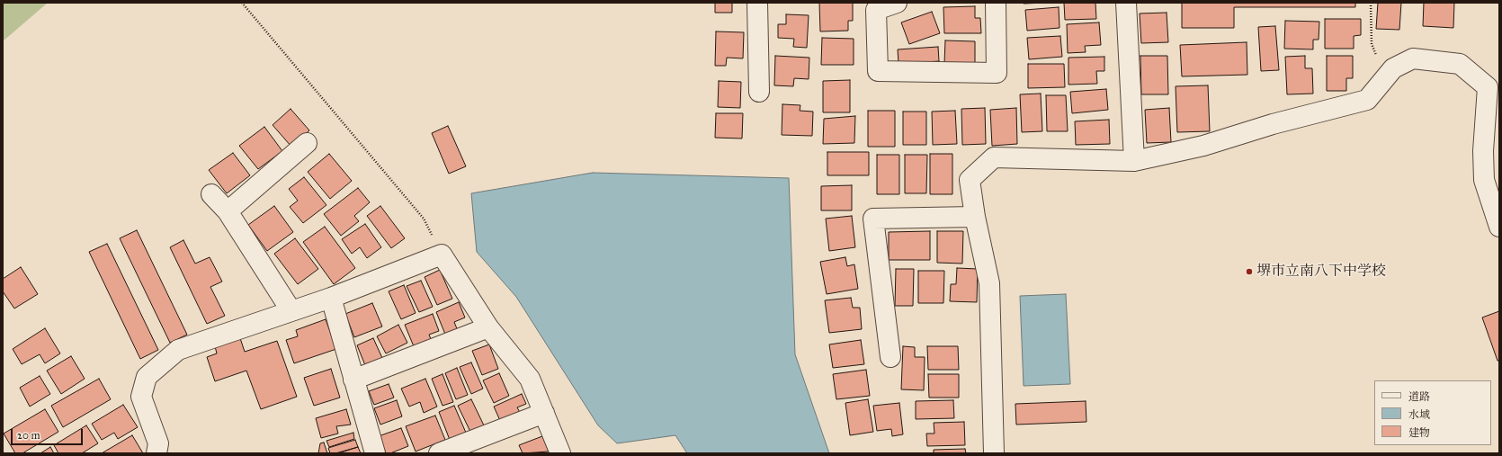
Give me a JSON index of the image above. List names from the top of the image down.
{
  "places": ["堺市立南八下中学校"],
  "legend": ["道路", "水域", "建物"],
  "scale_bar": "20 m"
}
